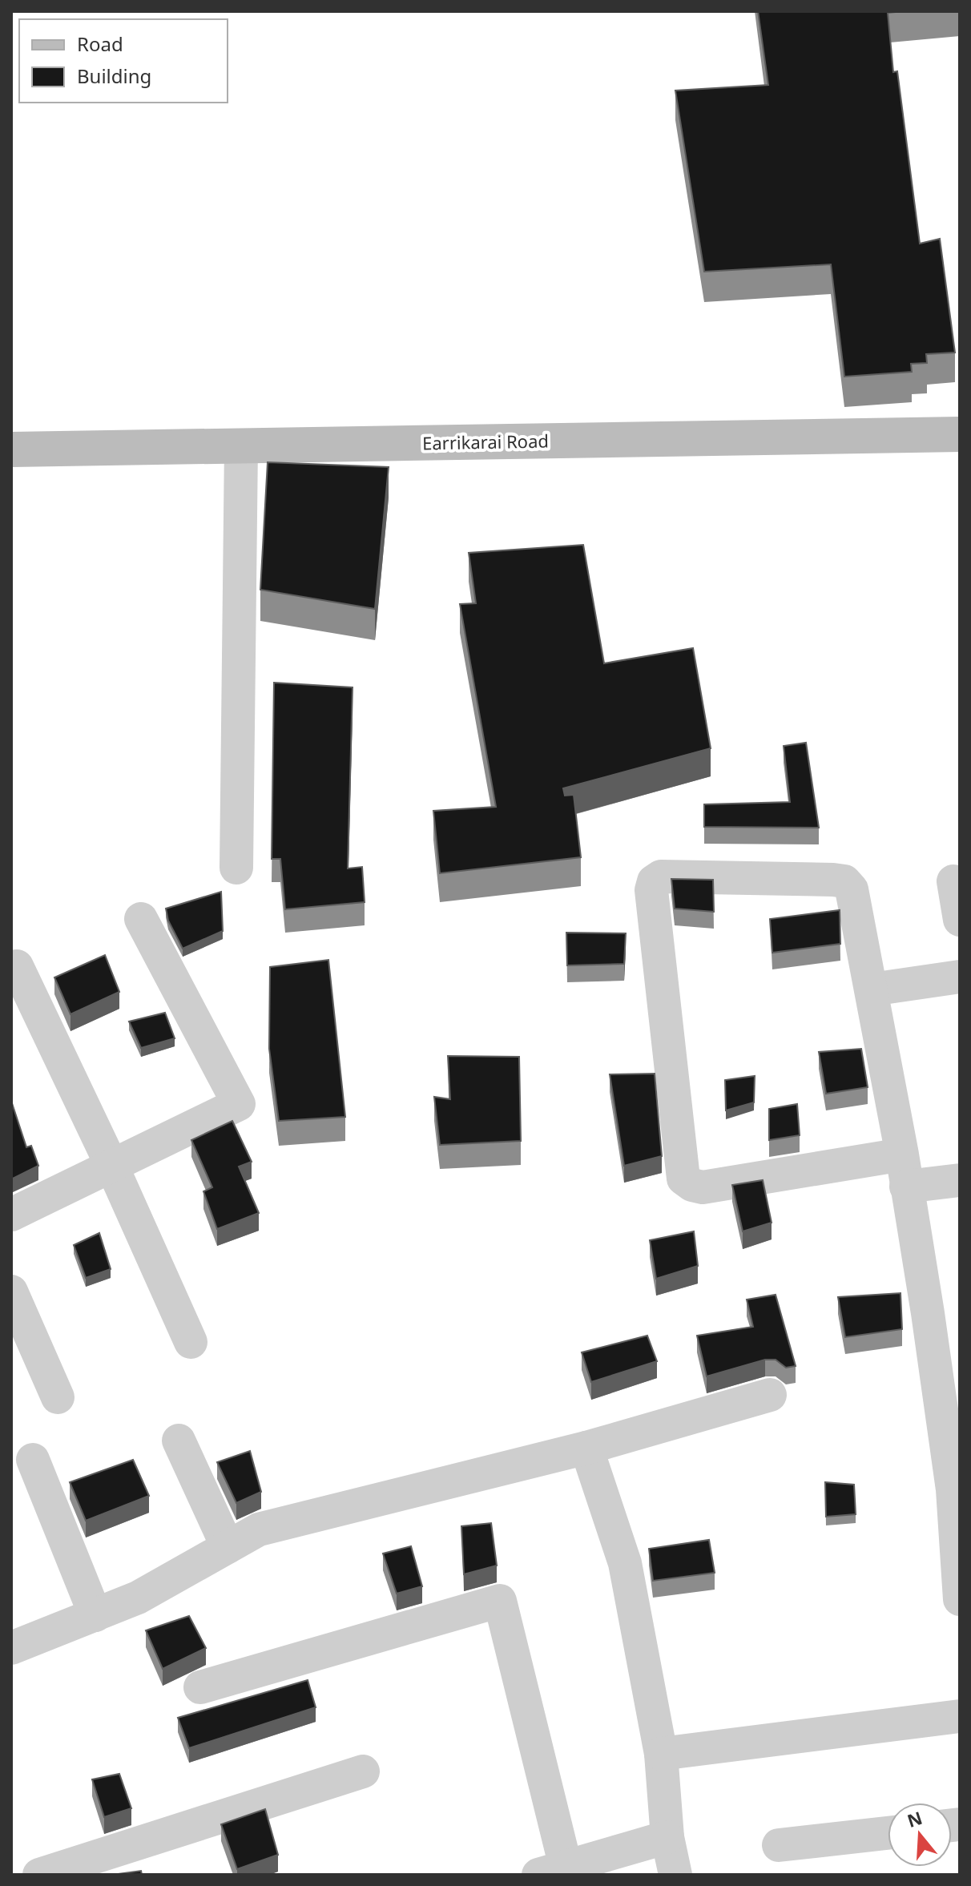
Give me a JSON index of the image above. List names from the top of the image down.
{
  "streets": {
    "main road": ["Earrikarai Road"]
  },
  "legend": ["Road", "Building"],
  "north": "top"
}
